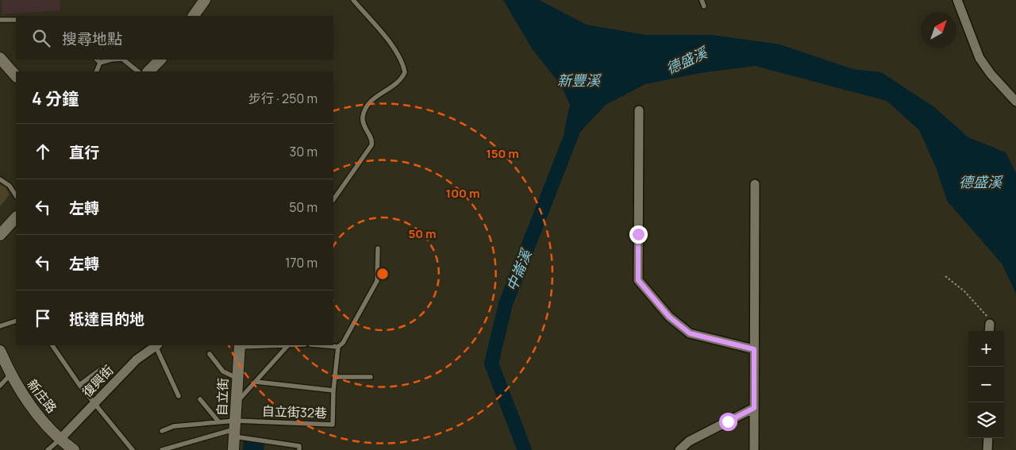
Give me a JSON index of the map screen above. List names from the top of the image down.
{
  "streets": {
    "street": ["復興街", "新庄路", "自立街"],
    "lane": ["自立街32巷"]
  },
  "crossings": [
    ["復興街", "新庄路"],
    ["自立街", "自立街32巷"]
  ],
  "water": ["德盛溪", "新豐溪", "中崙溪"],
  "north": "top right",
  "page": {
    "search": "搜尋地點",
    "heading": ["4 分鐘", "步行 · 250 m"],
    "list": [
      ["直行", "30 m"],
      ["左轉", "50 m"],
      ["左轉", "170 m"],
      "抵達目的地"
    ],
    "map_buttons": ["+", "−"]
  },
  "rings": ["150 m", "100 m", "50 m"]
}
